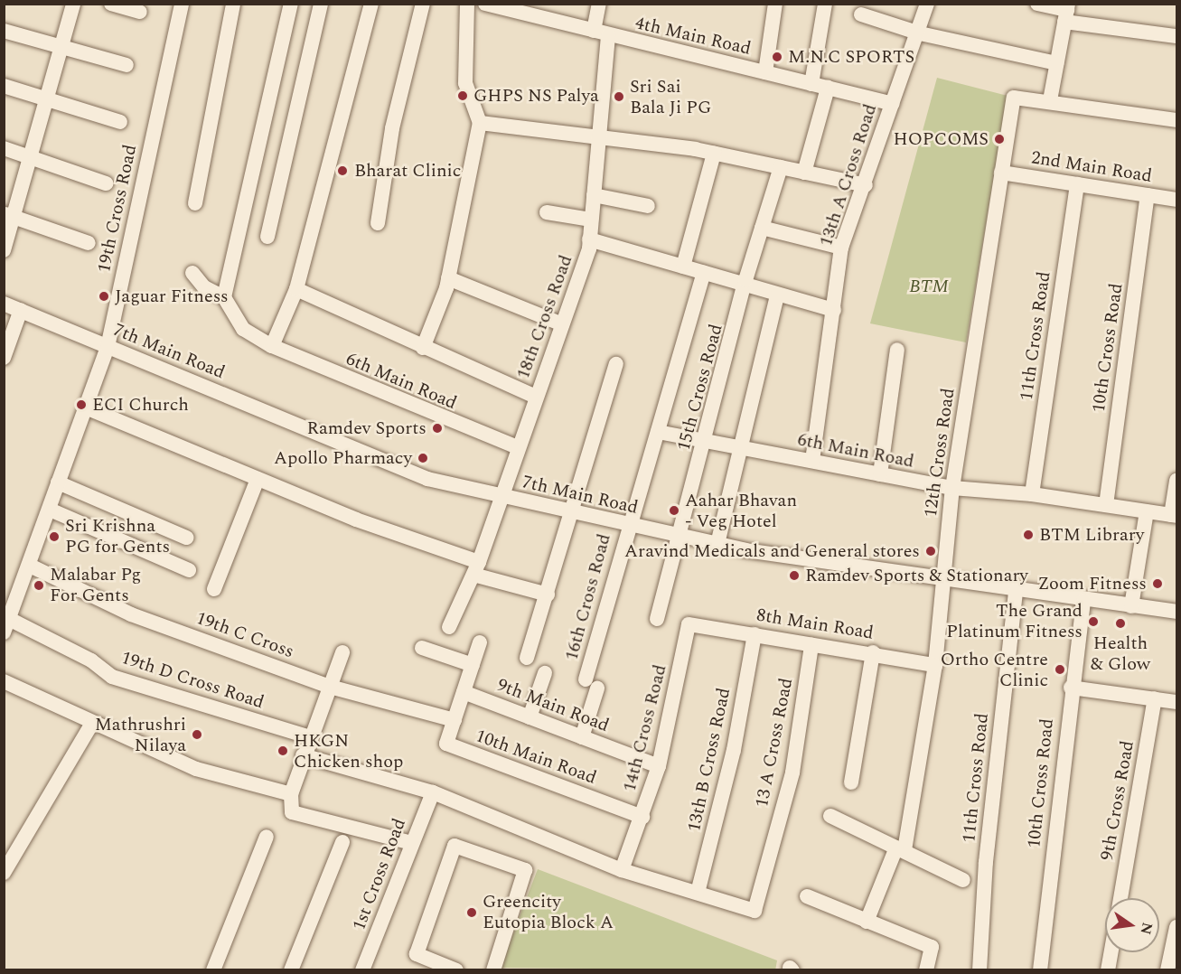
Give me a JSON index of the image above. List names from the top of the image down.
{
  "streets": {
    "street": [
      "4th Main Road",
      "2nd Main Road",
      "13th A Cross Road",
      "19th Cross Road",
      "18th Cross Road",
      "11th Cross Road",
      "10th Cross Road",
      "7th Main Road",
      "6th Main Road",
      "15th Cross Road",
      "12th Cross Road",
      "16th Cross Road",
      "8th Main Road",
      "19th C Cross",
      "19th D Cross Road",
      "9th Main Road",
      "14th Cross Road",
      "13 A Cross Road",
      "10th Main Road",
      "13th B Cross Road",
      "9th Cross Road",
      "1st Cross Road"
    ]
  },
  "crossings": [
    ["4th Main Road", "13th A Cross Road"],
    ["4th Main Road", "18th Cross Road"],
    ["2nd Main Road", "11th Cross Road"],
    ["2nd Main Road", "10th Cross Road"],
    ["2nd Main Road", "12th Cross Road"],
    ["13th A Cross Road", "6th Main Road"],
    ["19th Cross Road", "7th Main Road"],
    ["19th Cross Road", "19th C Cross"],
    ["19th Cross Road", "19th D Cross Road"],
    ["18th Cross Road", "7th Main Road"],
    ["18th Cross Road", "6th Main Road"],
    ["11th Cross Road", "7th Main Road"],
    ["11th Cross Road", "6th Main Road"],
    ["10th Cross Road", "7th Main Road"],
    ["10th Cross Road", "6th Main Road"],
    ["7th Main Road", "15th Cross Road"],
    ["7th Main Road", "12th Cross Road"],
    ["7th Main Road", "16th Cross Road"],
    ["6th Main Road", "15th Cross Road"],
    ["6th Main Road", "12th Cross Road"],
    ["6th Main Road", "16th Cross Road"],
    ["12th Cross Road", "8th Main Road"],
    ["16th Cross Road", "9th Main Road"],
    ["8th Main Road", "14th Cross Road"],
    ["8th Main Road", "13 A Cross Road"],
    ["8th Main Road", "13th B Cross Road"],
    ["19th C Cross", "10th Main Road"],
    ["9th Main Road", "14th Cross Road"],
    ["14th Cross Road", "10th Main Road"],
    ["13 A Cross Road", "13th B Cross Road"]
  ],
  "parks": ["BTM"],
  "places": [
    "M.N.C SPORTS",
    "GHPS NS Palya",
    "Sri Sai Bala Ji PG",
    "HOPCOMS",
    "Bharat Clinic",
    "Jaguar Fitness",
    "ECI Church",
    "Ramdev Sports",
    "Apollo Pharmacy",
    "Aahar Bhavan - Veg Hotel",
    "BTM Library",
    "Sri Krishna PG for Gents",
    "Aravind Medicals and General stores",
    "Ramdev Sports & Stationary",
    "Zoom Fitness",
    "Malabar Pg For Gents",
    "The Grand Platinum Fitness",
    "Health & Glow",
    "Ortho Centre Clinic",
    "Mathrushri Nilaya",
    "HKGN Chicken shop",
    "Greencity Eutopia Block A"
  ],
  "north": "right"
}
